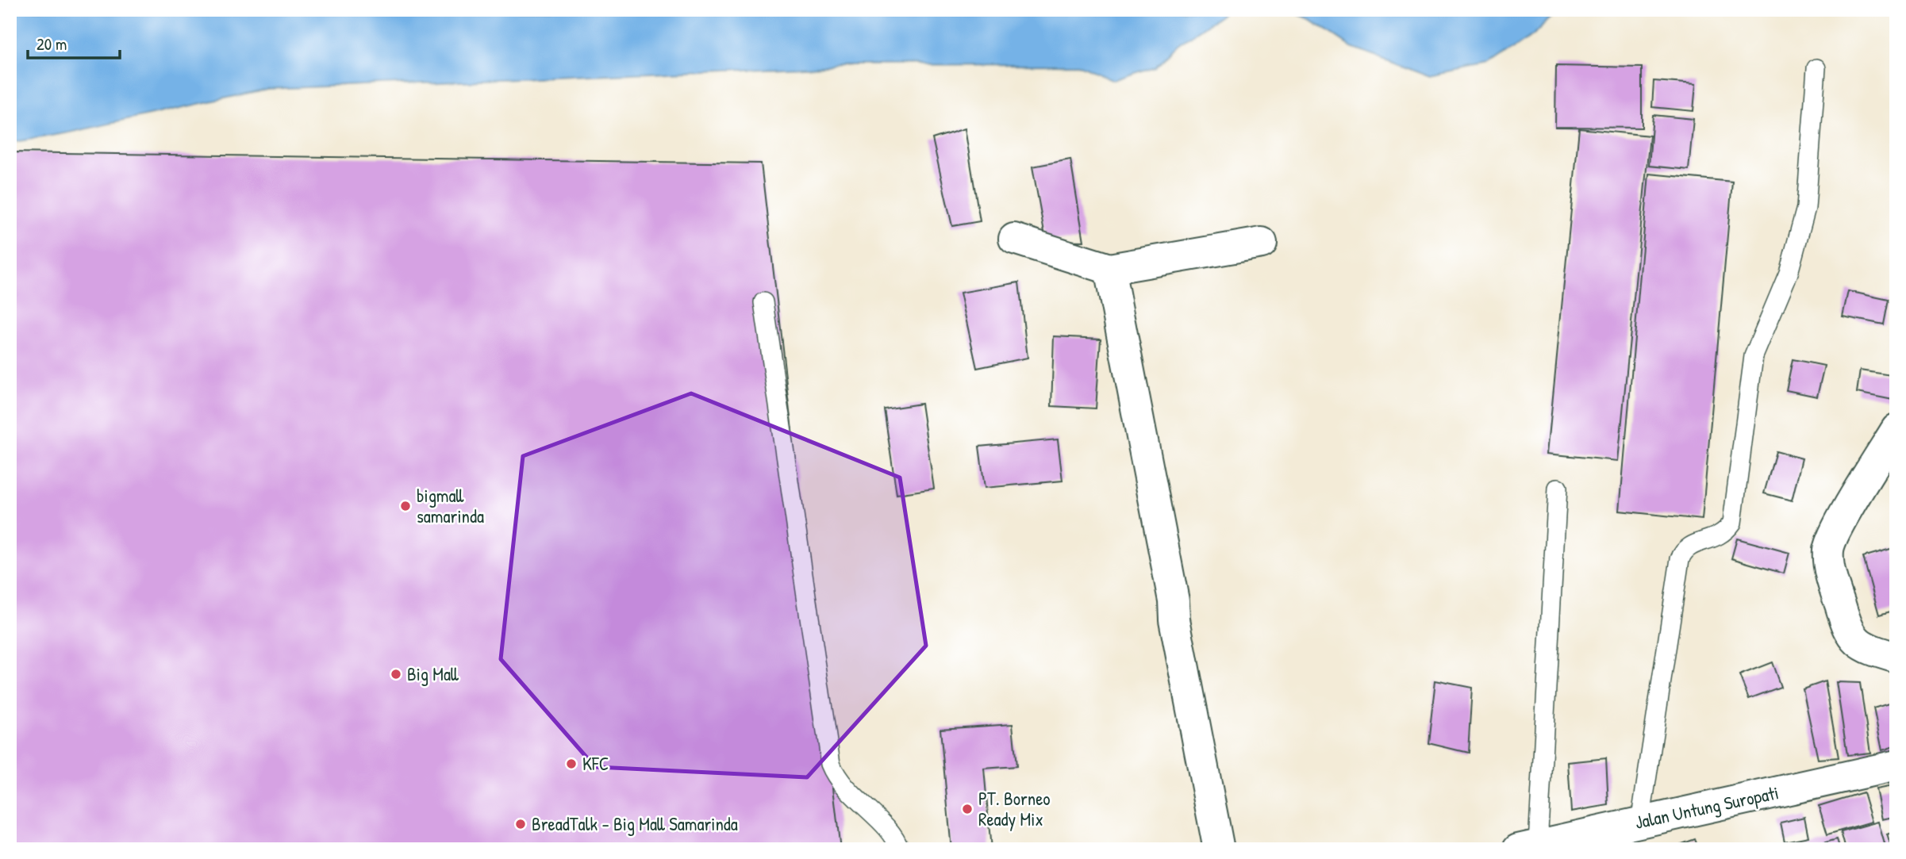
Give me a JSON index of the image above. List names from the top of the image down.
{
  "streets": {
    "street": ["Jalan Untung Suropati"]
  },
  "places": [
    "bigmall samarinda",
    "Big Mall",
    "KFC",
    "PT. Borneo Ready Mix",
    "BreadTalk - Big Mall Samarinda"
  ],
  "scale_bar": "20 m"
}
